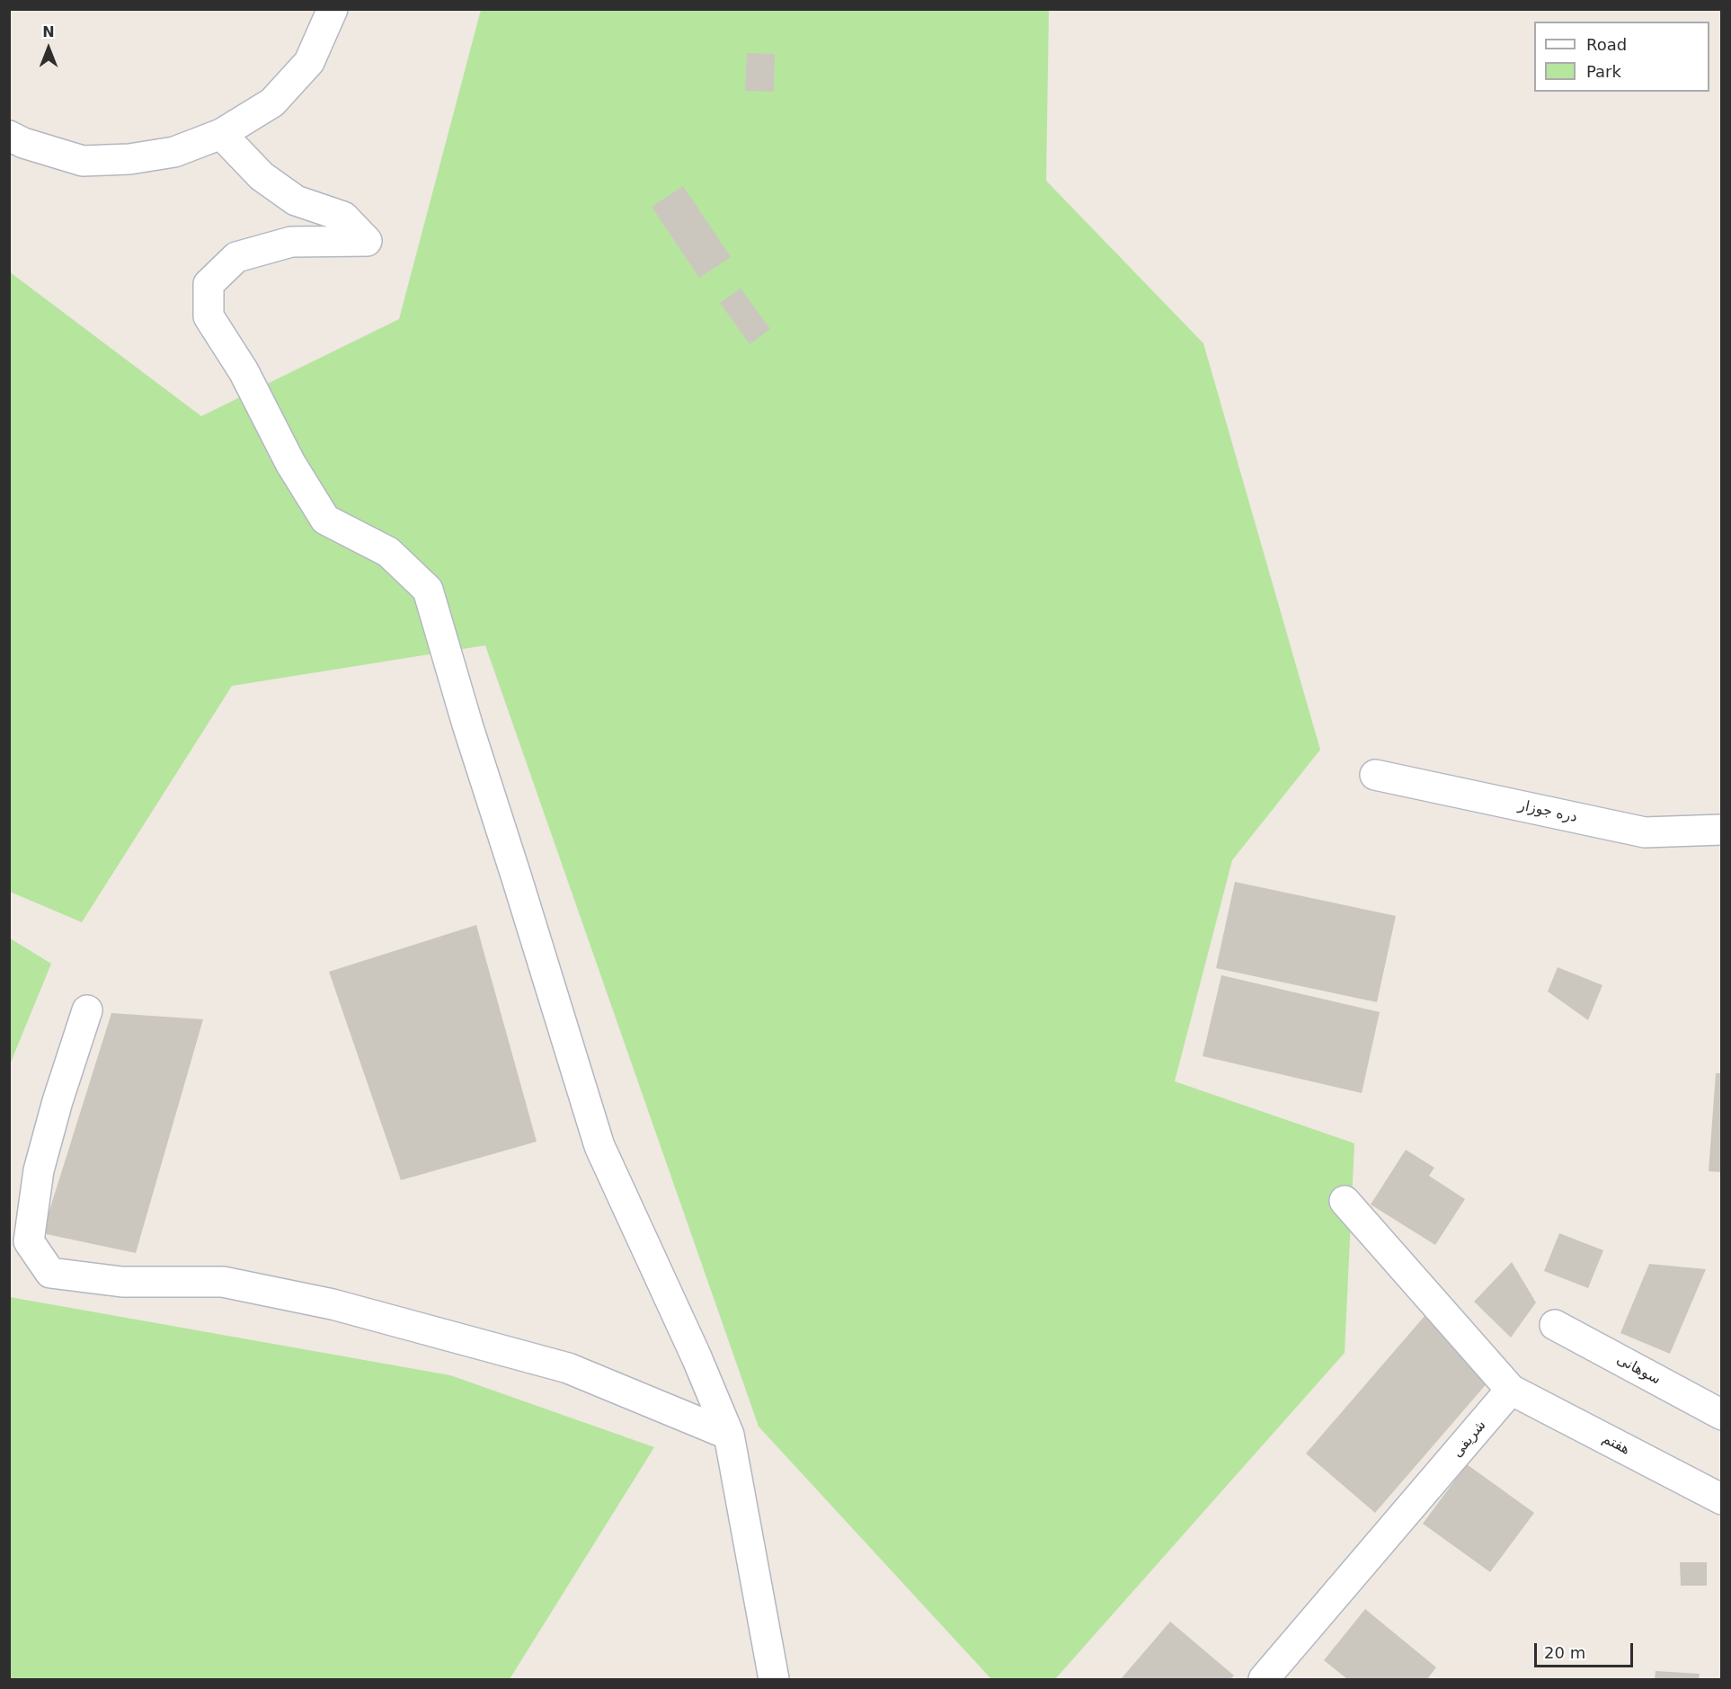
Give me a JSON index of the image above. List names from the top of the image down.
{
  "streets": {
    "street": [
      "دره جوزار",
      "سوهانی",
      "شریفی",
      "هفتم"
    ]
  },
  "crossings": [
    ["شریفی", "هفتم"]
  ],
  "legend": ["Road", "Park"],
  "scale_bar": "20 m",
  "north": "top"
}
